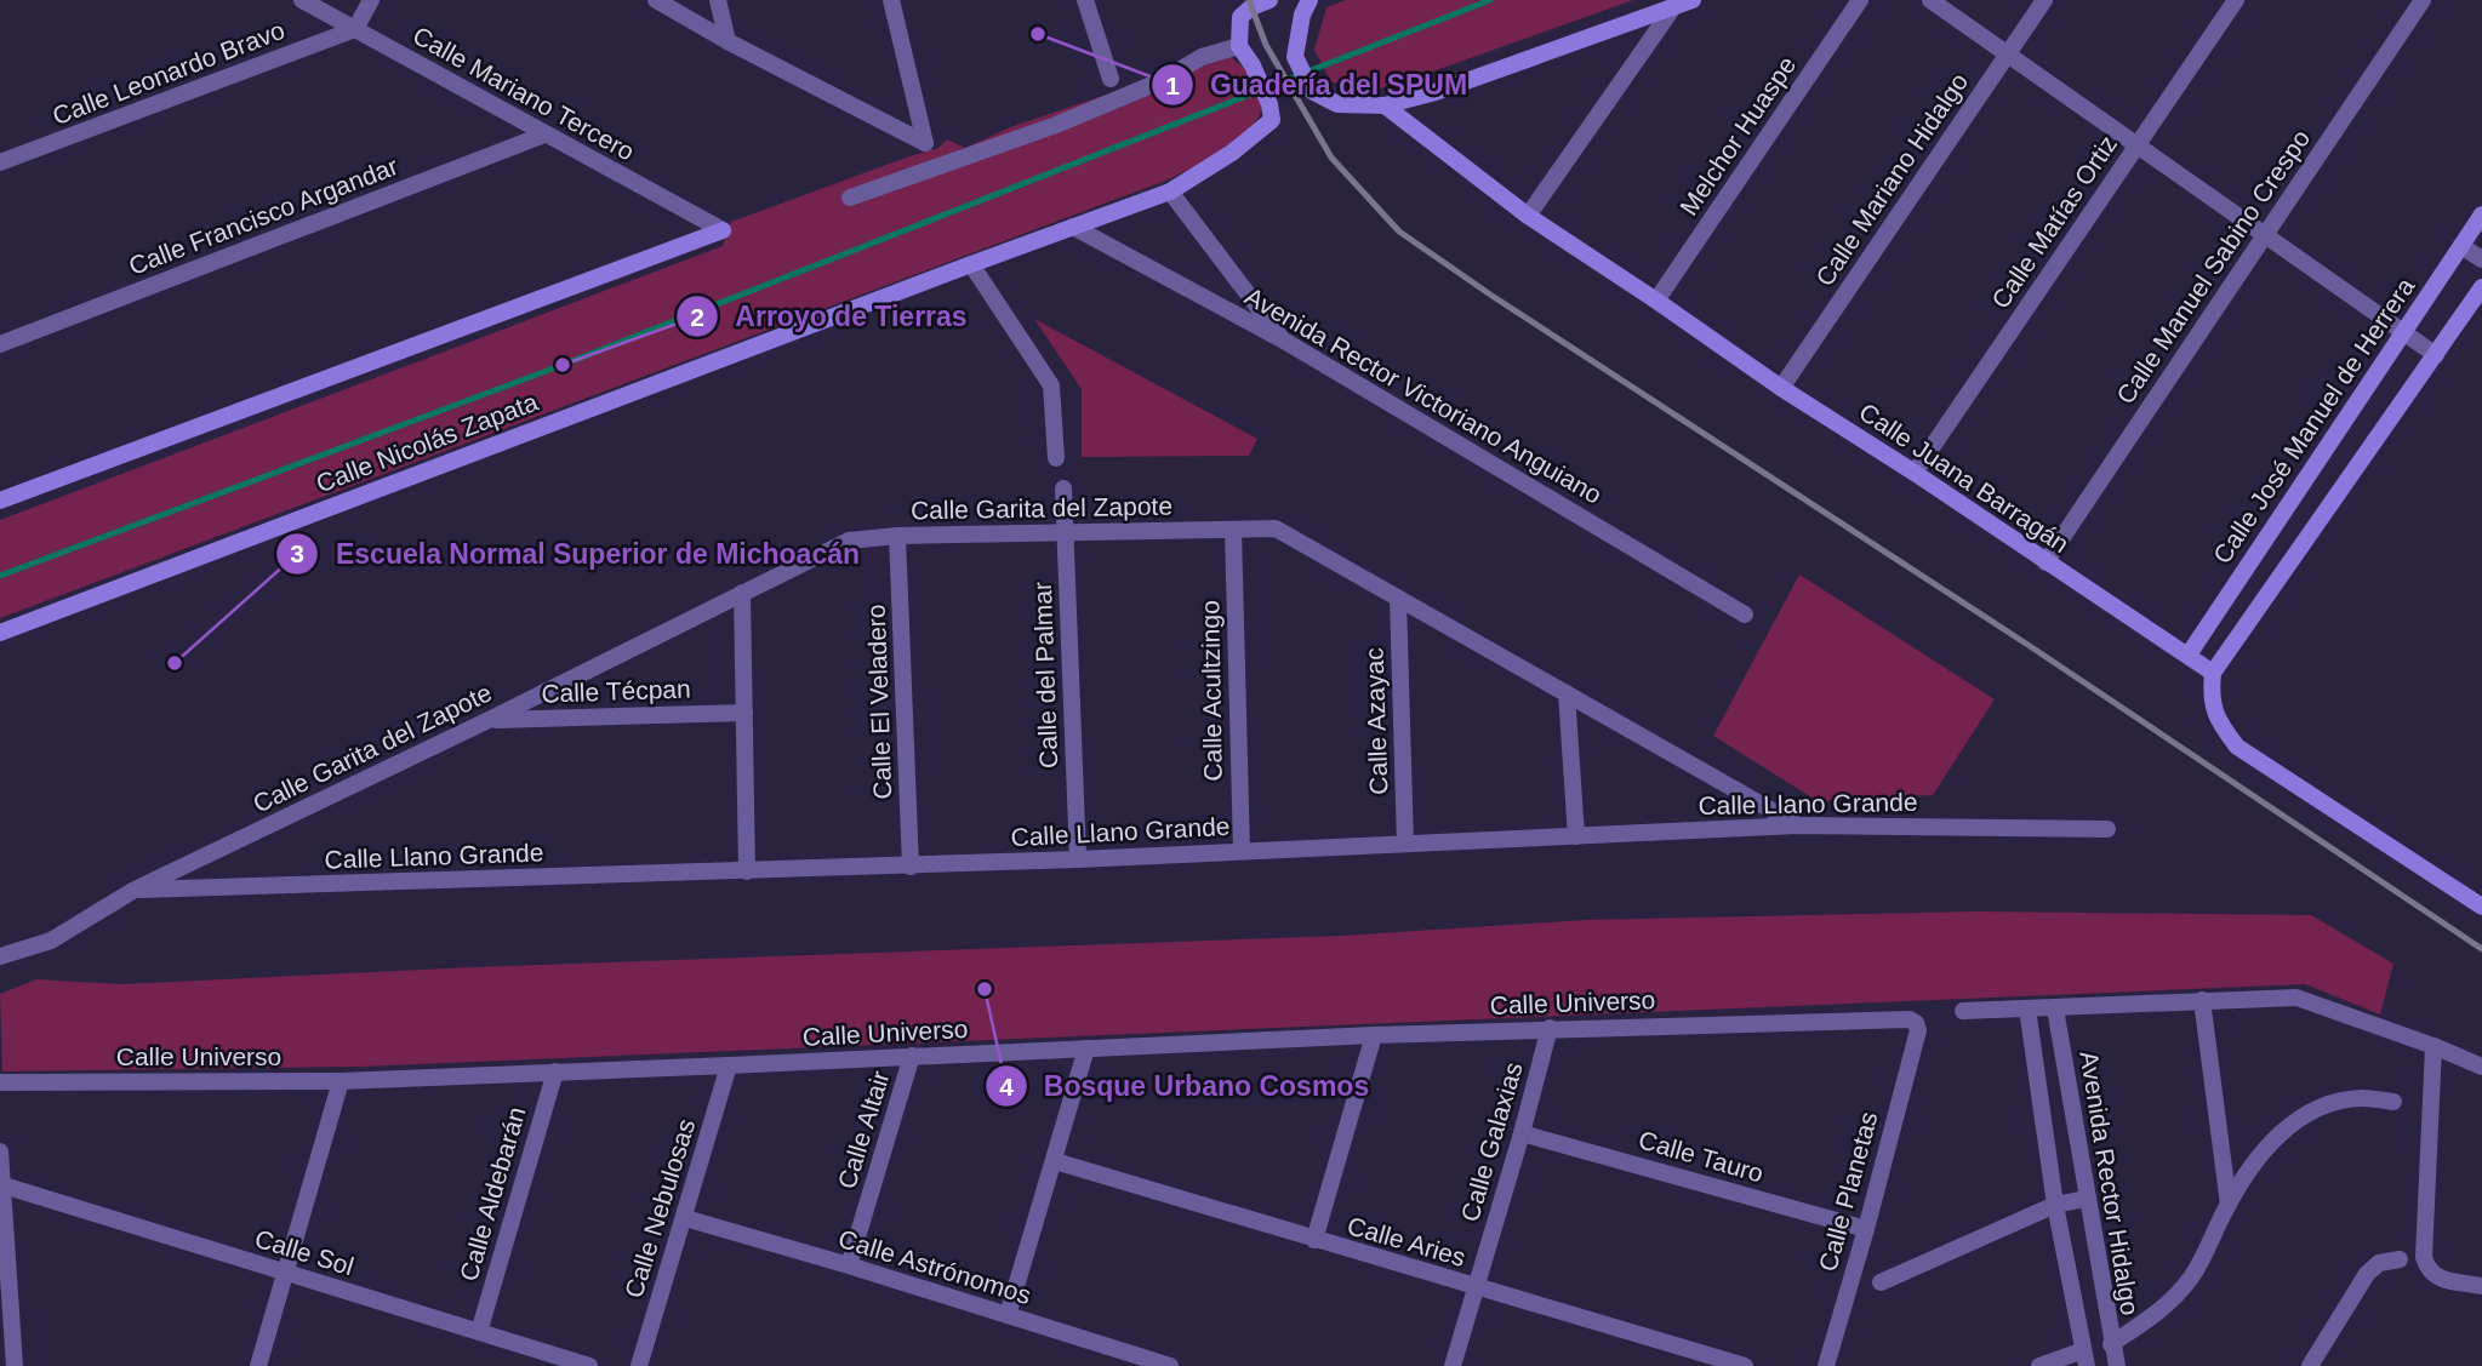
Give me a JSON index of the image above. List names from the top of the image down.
{
  "streets": {
    "street": [
      "Calle Leonardo Bravo",
      "Calle Mariano Tercero",
      "Melchor Huaspe",
      "Calle Mariano Hidalgo",
      "Calle Francisco Argandar",
      "Calle Matías Ortiz",
      "Calle Manuel Sabino Crespo",
      "Avenida Rector Victoriano Anguiano",
      "Calle José Manuel de Herrera",
      "Calle Nicolás Zapata",
      "Calle Juana Barragán",
      "Calle Garita del Zapote",
      "Calle del Palmar",
      "Calle Técpan",
      "Calle Acultzingo",
      "Calle El Veladero",
      "Calle Azayac",
      "Calle Llano Grande",
      "Calle Universo",
      "Calle Altair",
      "Calle Galaxias",
      "Calle Tauro",
      "Avenida Rector Hidalgo",
      "Calle Planetas",
      "Calle Aldebarán",
      "Calle Nebulosas",
      "Calle Aries",
      "Calle Sol",
      "Calle Astrónomos"
    ]
  },
  "crossings": [
    ["Calle Leonardo Bravo", "Calle Mariano Tercero"],
    ["Calle Mariano Tercero", "Calle Francisco Argandar"],
    ["Melchor Huaspe", "Calle Juana Barragán"],
    ["Calle Mariano Hidalgo", "Calle Juana Barragán"],
    ["Calle Matías Ortiz", "Calle Juana Barragán"],
    ["Calle Manuel Sabino Crespo", "Calle Juana Barragán"],
    ["Avenida Rector Victoriano Anguiano", "Calle Nicolás Zapata"],
    ["Calle José Manuel de Herrera", "Calle Juana Barragán"],
    ["Calle Garita del Zapote", "Calle del Palmar"],
    ["Calle Garita del Zapote", "Calle Técpan"],
    ["Calle Garita del Zapote", "Calle Acultzingo"],
    ["Calle Garita del Zapote", "Calle El Veladero"],
    ["Calle Garita del Zapote", "Calle Azayac"],
    ["Calle Garita del Zapote", "Calle Llano Grande"],
    ["Calle del Palmar", "Calle Llano Grande"],
    ["Calle Acultzingo", "Calle Llano Grande"],
    ["Calle El Veladero", "Calle Llano Grande"],
    ["Calle Azayac", "Calle Llano Grande"],
    ["Calle Universo", "Calle Altair"],
    ["Calle Universo", "Calle Galaxias"],
    ["Calle Universo", "Calle Planetas"],
    ["Calle Universo", "Calle Aldebarán"],
    ["Calle Universo", "Calle Nebulosas"],
    ["Calle Altair", "Calle Astrónomos"],
    ["Calle Galaxias", "Calle Tauro"],
    ["Calle Galaxias", "Calle Aries"],
    ["Calle Tauro", "Calle Planetas"],
    ["Calle Aldebarán", "Calle Sol"],
    ["Calle Nebulosas", "Calle Astrónomos"]
  ],
  "places": [
    "Guadería del SPUM",
    "Arroyo de Tierras",
    "Escuela Normal Superior de Michoacán",
    "Bosque Urbano Cosmos"
  ]
}
